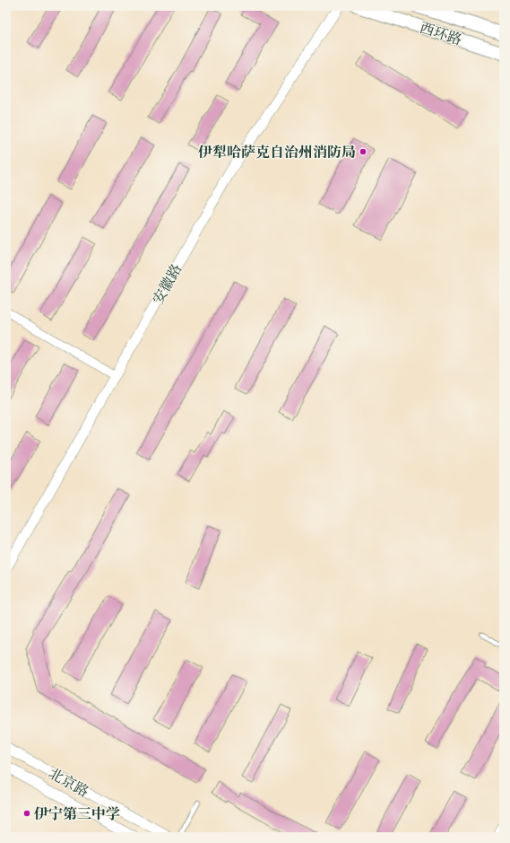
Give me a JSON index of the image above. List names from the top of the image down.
{
  "streets": {
    "main road": ["西环路"],
    "street": ["安徽路", "北京路"]
  },
  "places": ["伊犁哈萨克自治州消防局", "伊宁第三中学"]
}
